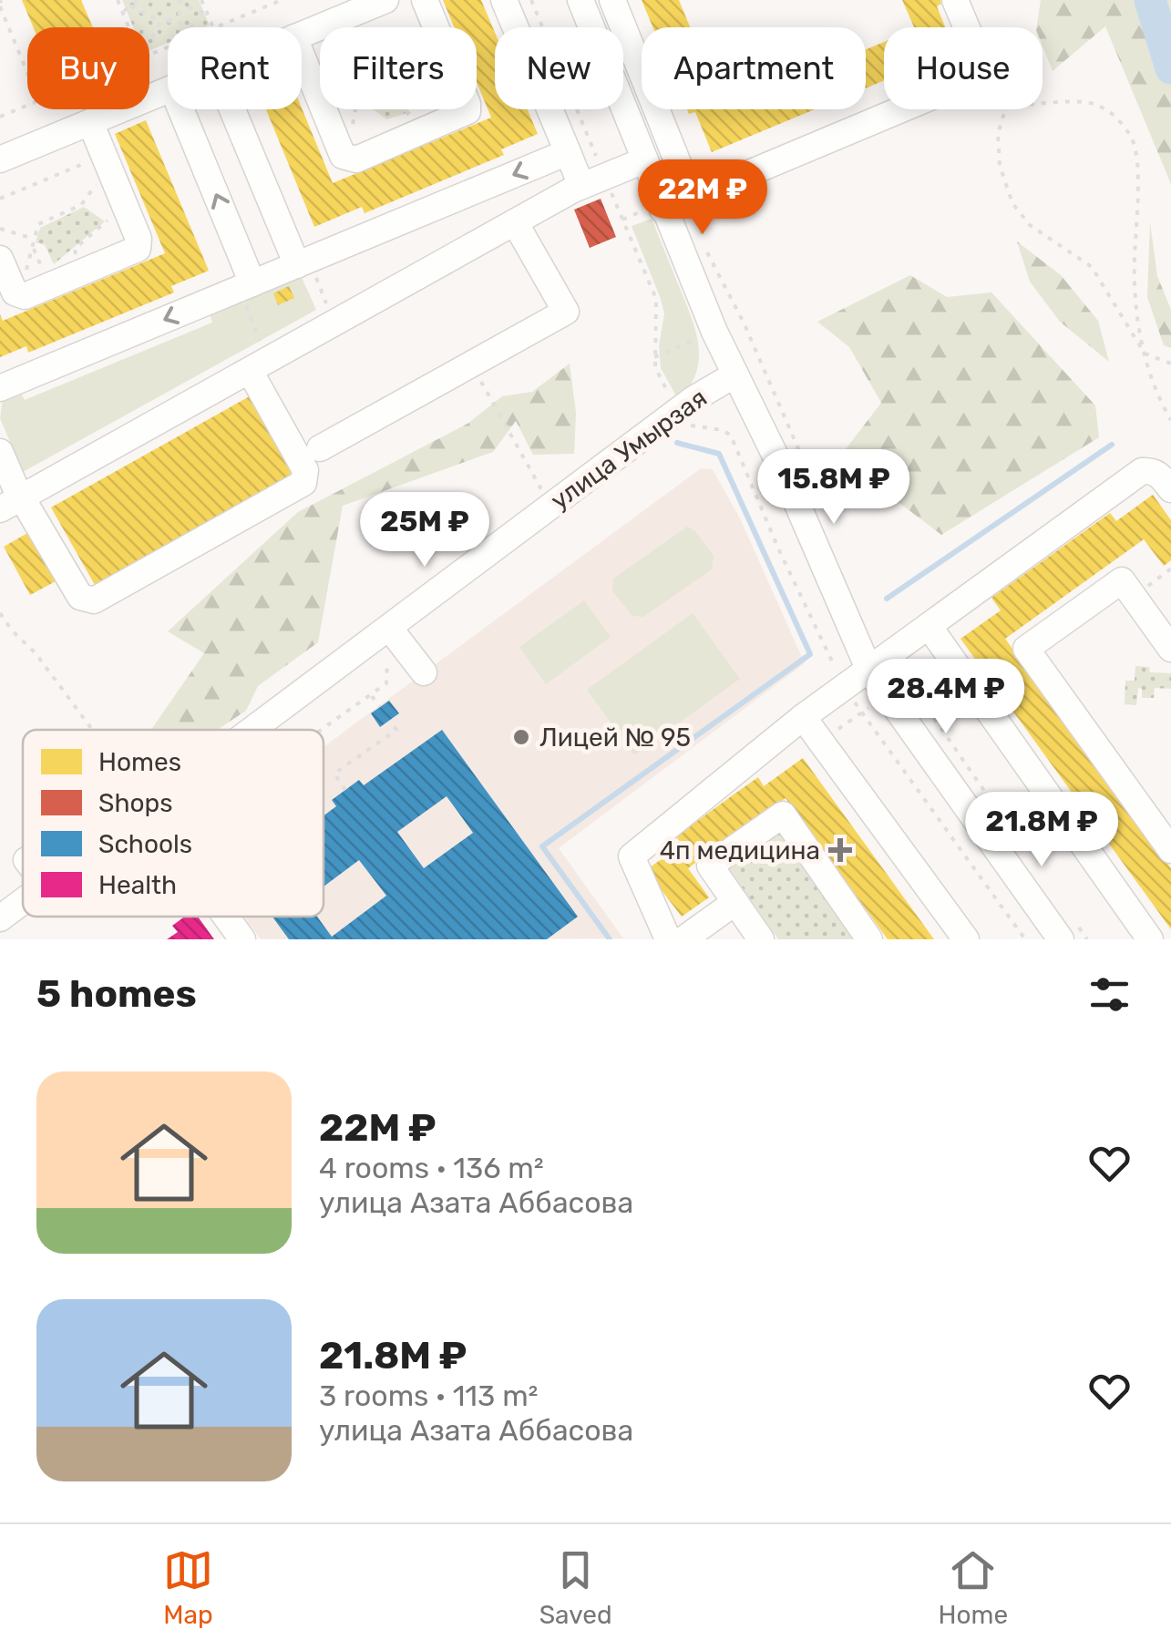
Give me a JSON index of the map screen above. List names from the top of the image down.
{
  "streets": {
    "street": ["улица Умырзая"]
  },
  "places": {
    "other": ["Лицей № 95"],
    "health": ["4п медицина"]
  },
  "legend": [
    "Homes",
    "Shops",
    "Schools",
    "Health"
  ],
  "page": {
    "chip": [
      "Buy",
      "Rent",
      "Filters",
      "New",
      "Apartment",
      "House"
    ],
    "price": [
      "22M ₽",
      "15.8M ₽",
      "25M ₽",
      "28.4M ₽",
      "21.8M ₽"
    ],
    "heading": "5 homes",
    "list": [
      {
        "name": "22M ₽",
        "note": "4 rooms · 136 m² · улица Азата Аббасова"
      },
      {
        "name": "21.8M ₽",
        "note": "3 rooms · 113 m² · улица Азата Аббасова"
      }
    ],
    "tabs": ["Map", "Saved", "Home"]
  }
}
